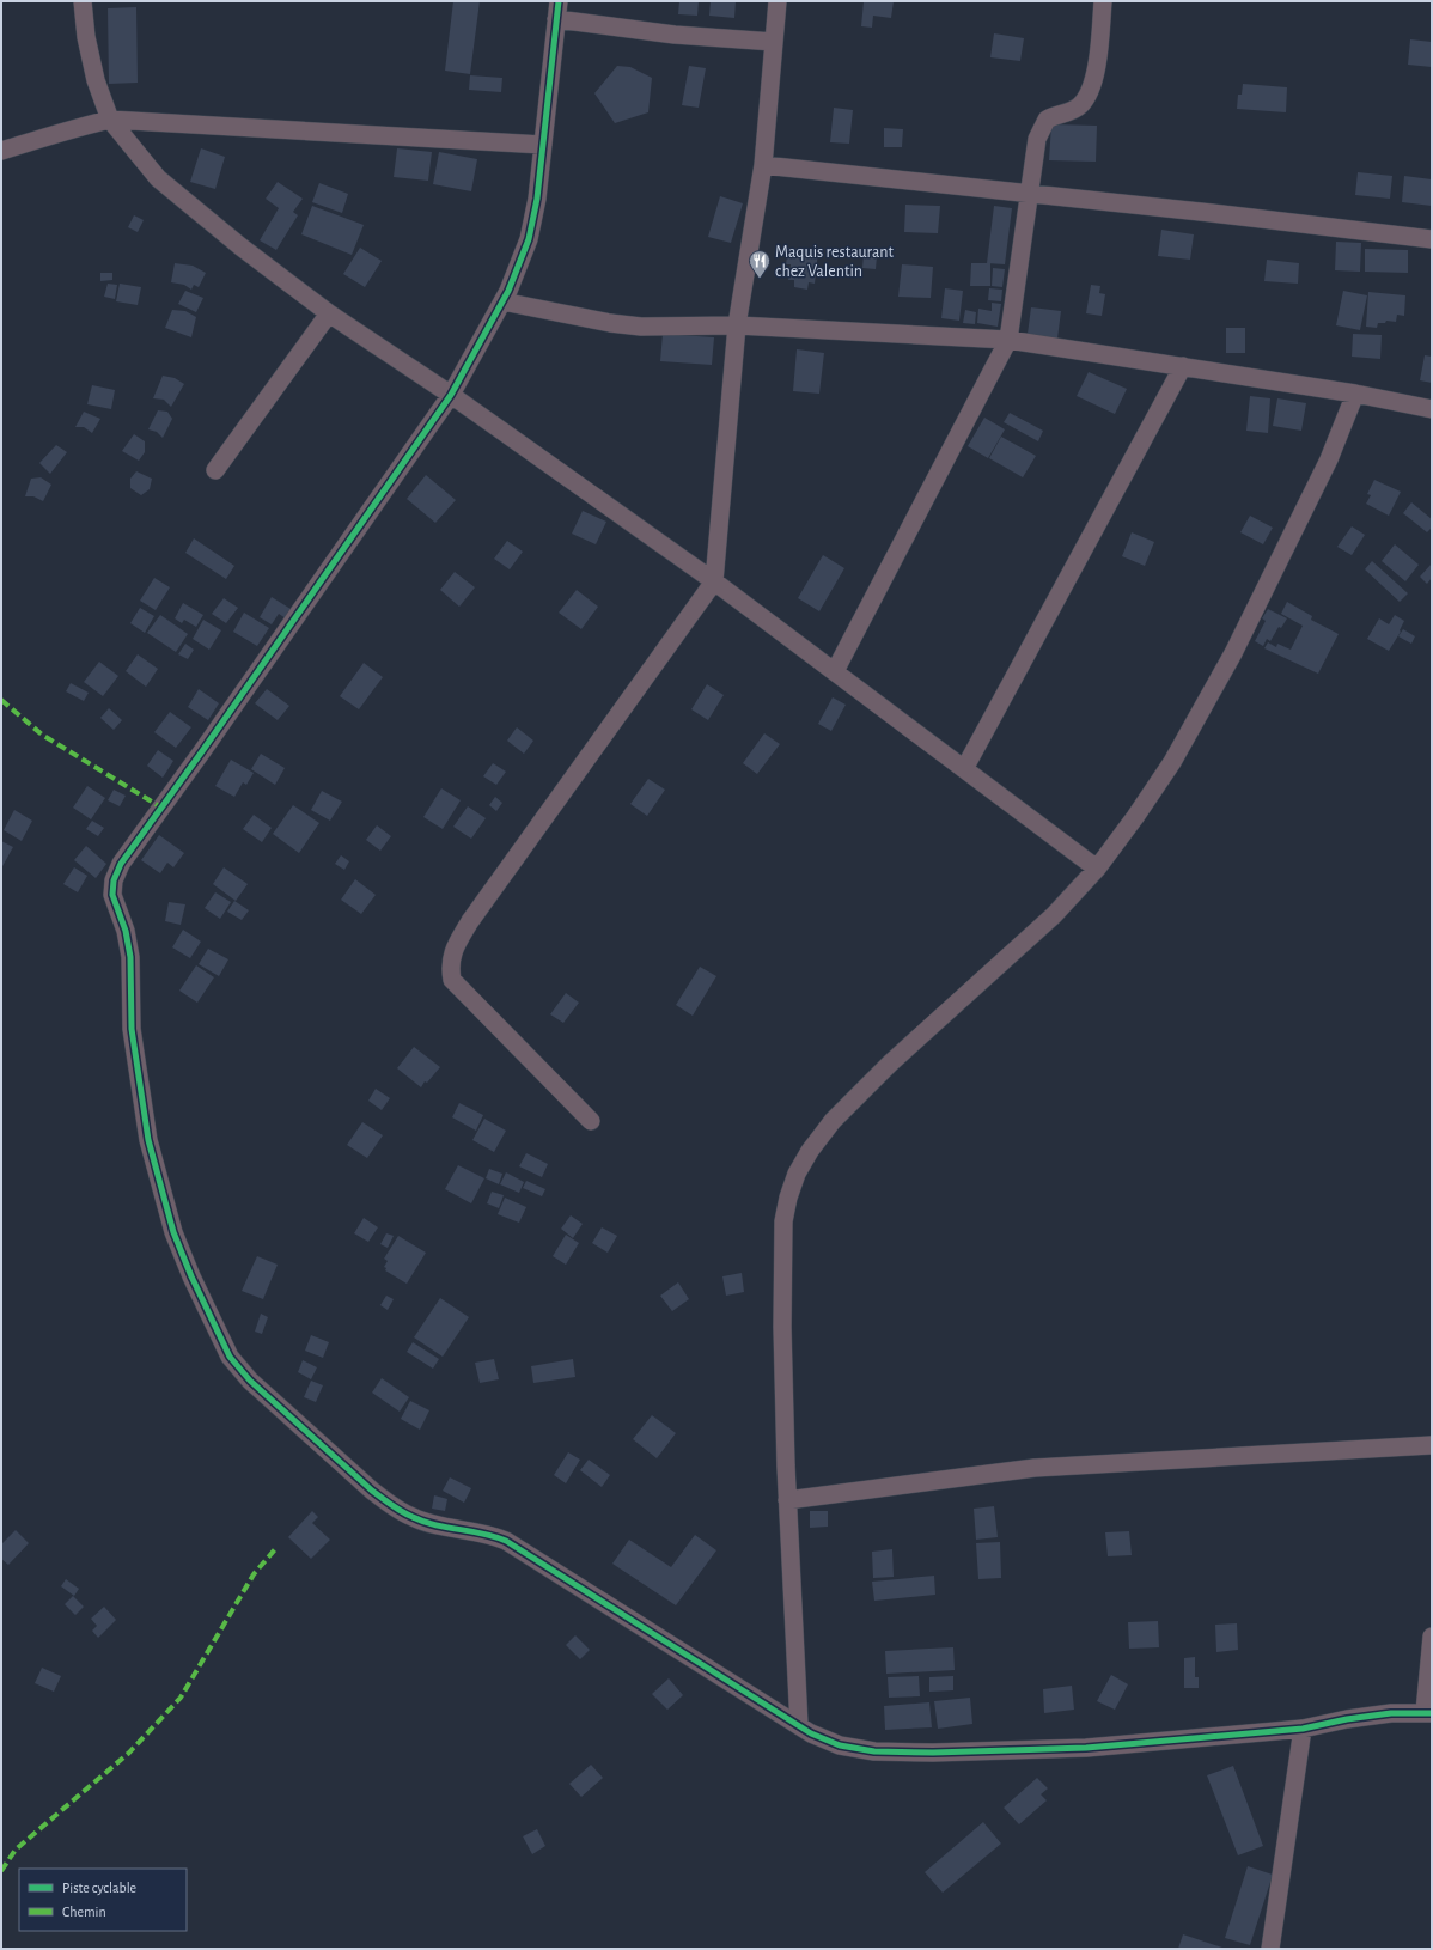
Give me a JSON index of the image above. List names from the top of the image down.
{
  "places": {
    "restaurant": ["Maquis restaurant chez Valentin"]
  },
  "legend": ["Piste cyclable", "Chemin"]
}
